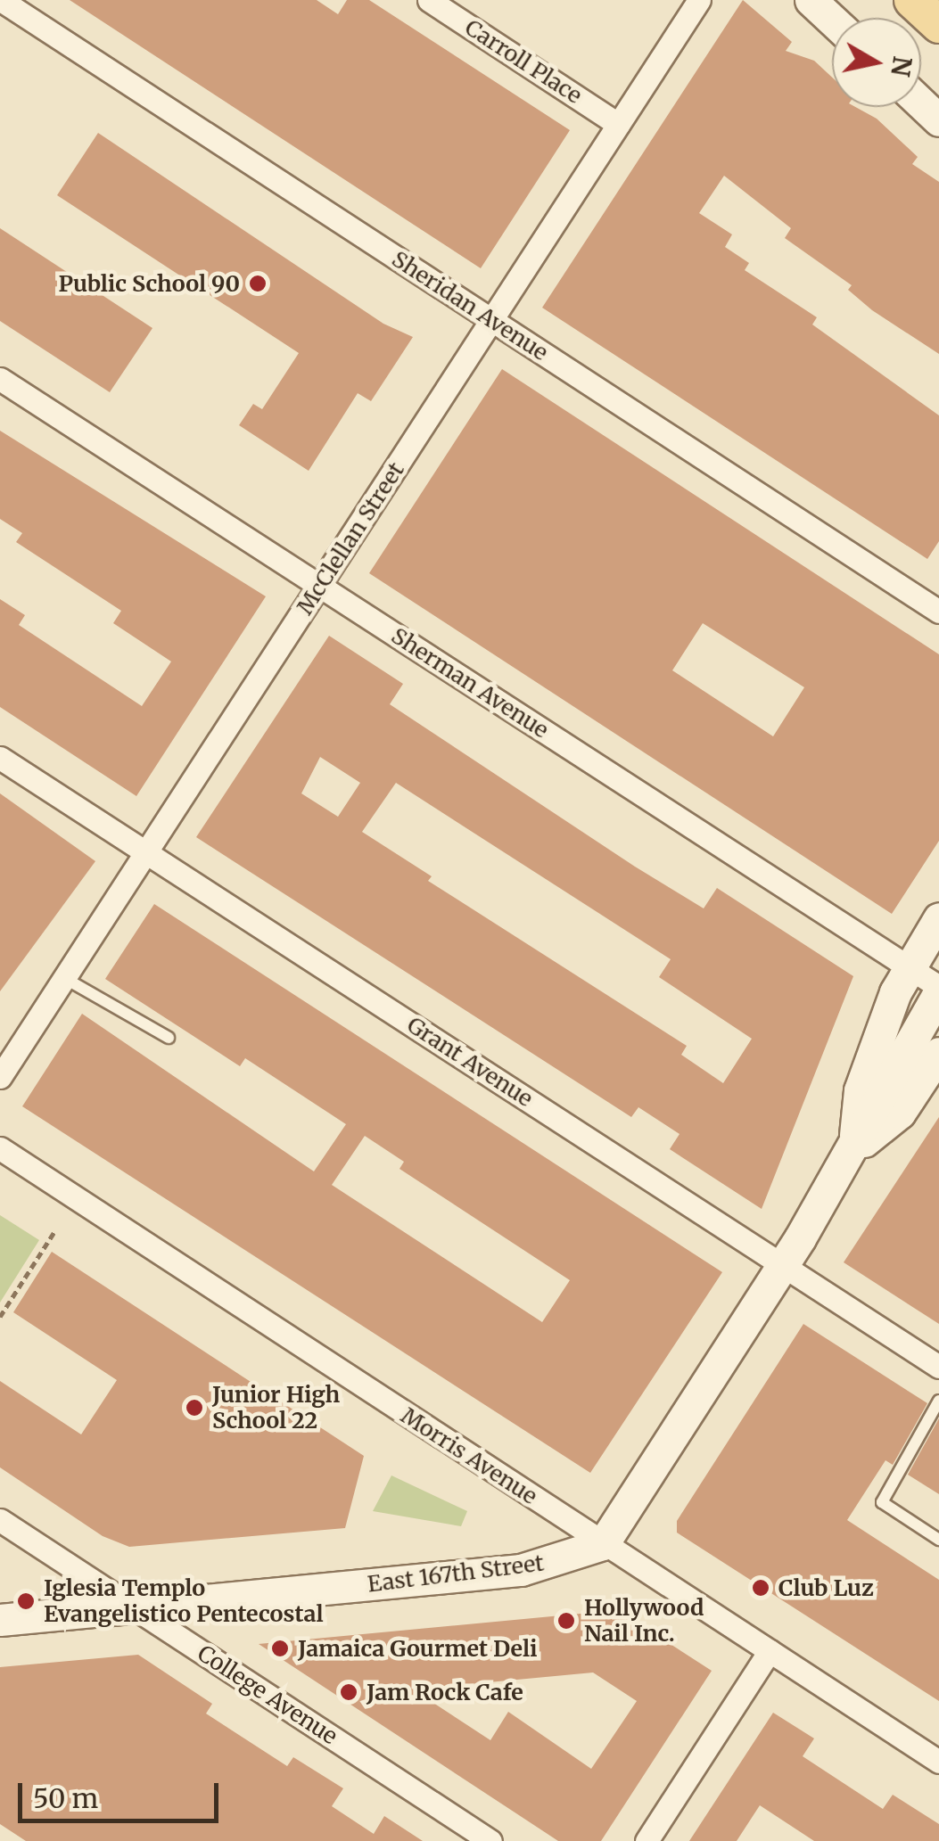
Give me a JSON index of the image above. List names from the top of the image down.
{
  "streets": {
    "street": [
      "Carroll Place",
      "Sheridan Avenue",
      "McClellan Street",
      "Sherman Avenue",
      "Grant Avenue",
      "Morris Avenue",
      "East 167th Street",
      "College Avenue"
    ]
  },
  "crossings": [
    ["Carroll Place", "McClellan Street"],
    ["Sheridan Avenue", "McClellan Street"],
    ["McClellan Street", "Sherman Avenue"],
    ["McClellan Street", "Grant Avenue"],
    ["Morris Avenue", "East 167th Street"],
    ["East 167th Street", "College Avenue"]
  ],
  "places": [
    "Public School 90",
    "Junior High School 22",
    "Club Luz",
    "Iglesia Templo Evangelistico Pentecostal",
    "Hollywood Nail Inc.",
    "Jamaica Gourmet Deli",
    "Jam Rock Cafe"
  ],
  "scale_bar": "50 m",
  "north": "right"
}
